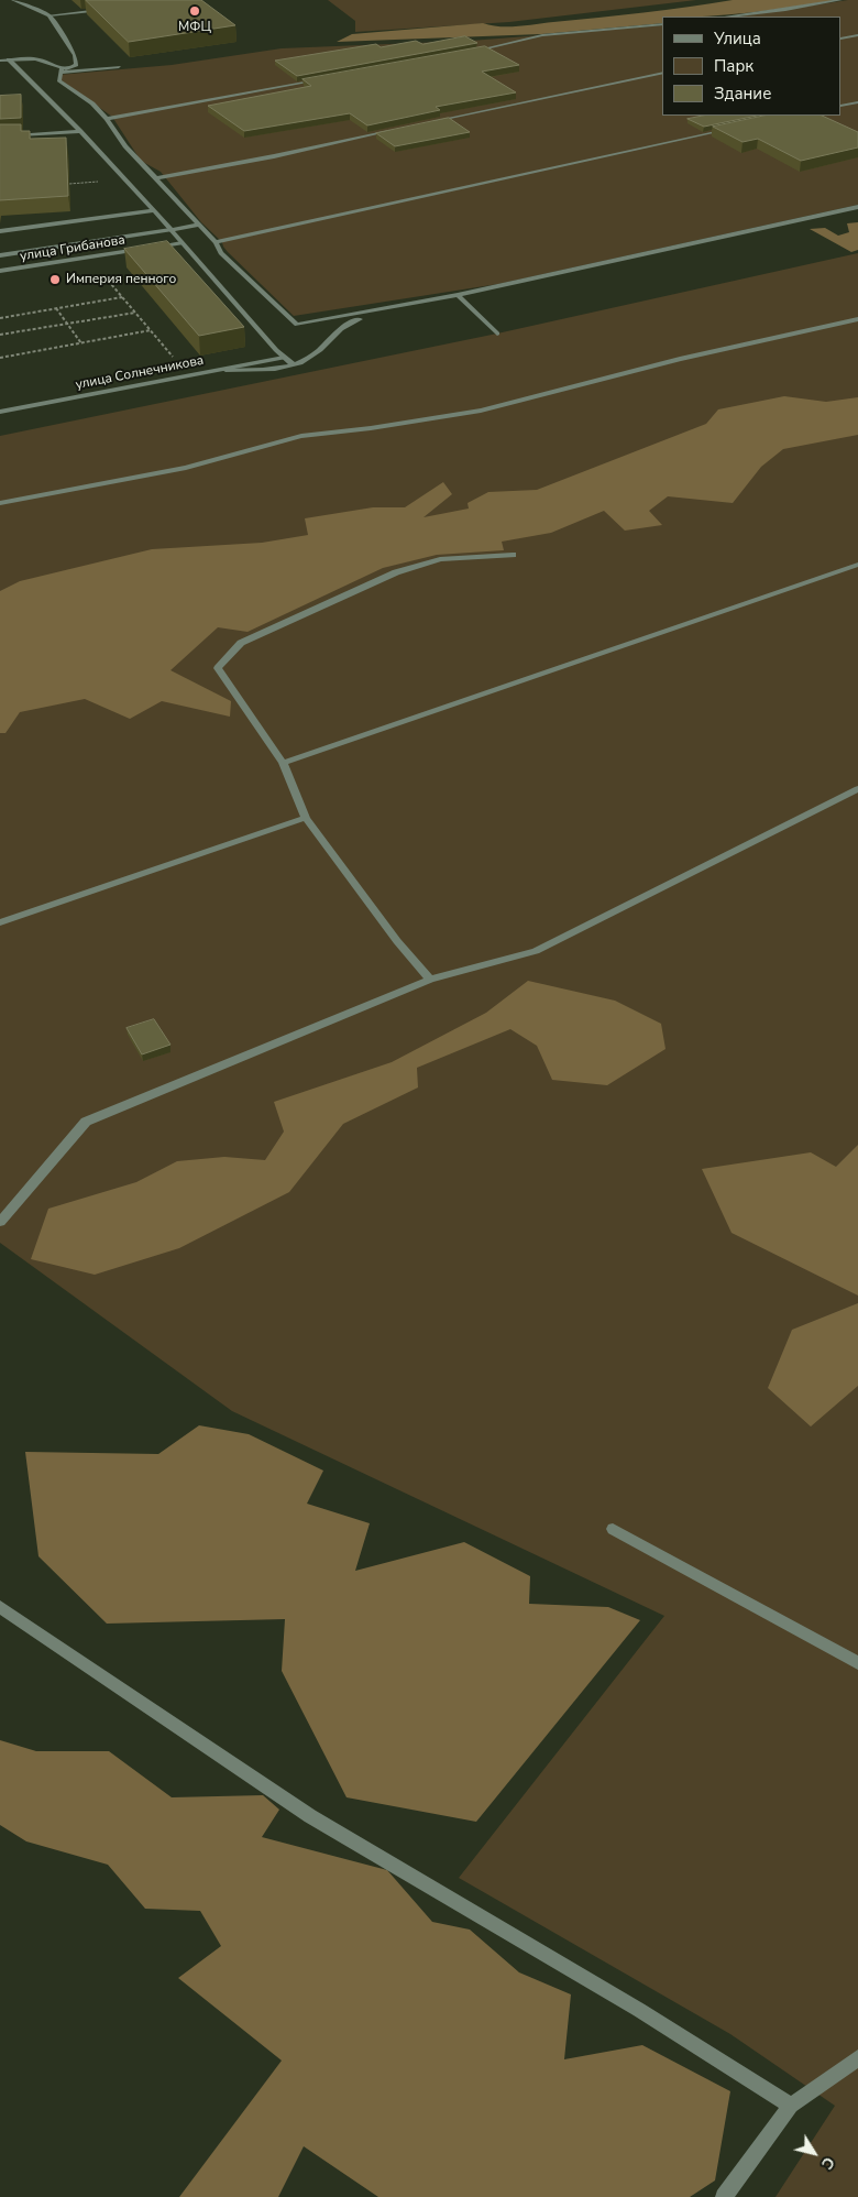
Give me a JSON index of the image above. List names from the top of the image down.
{
  "streets": {
    "street": ["улица Грибанова", "улица Солнечникова"]
  },
  "places": ["МФЦ", "Империя пенного"],
  "legend": ["Улица", "Парк", "Здание"],
  "north": "bottom right"
}
